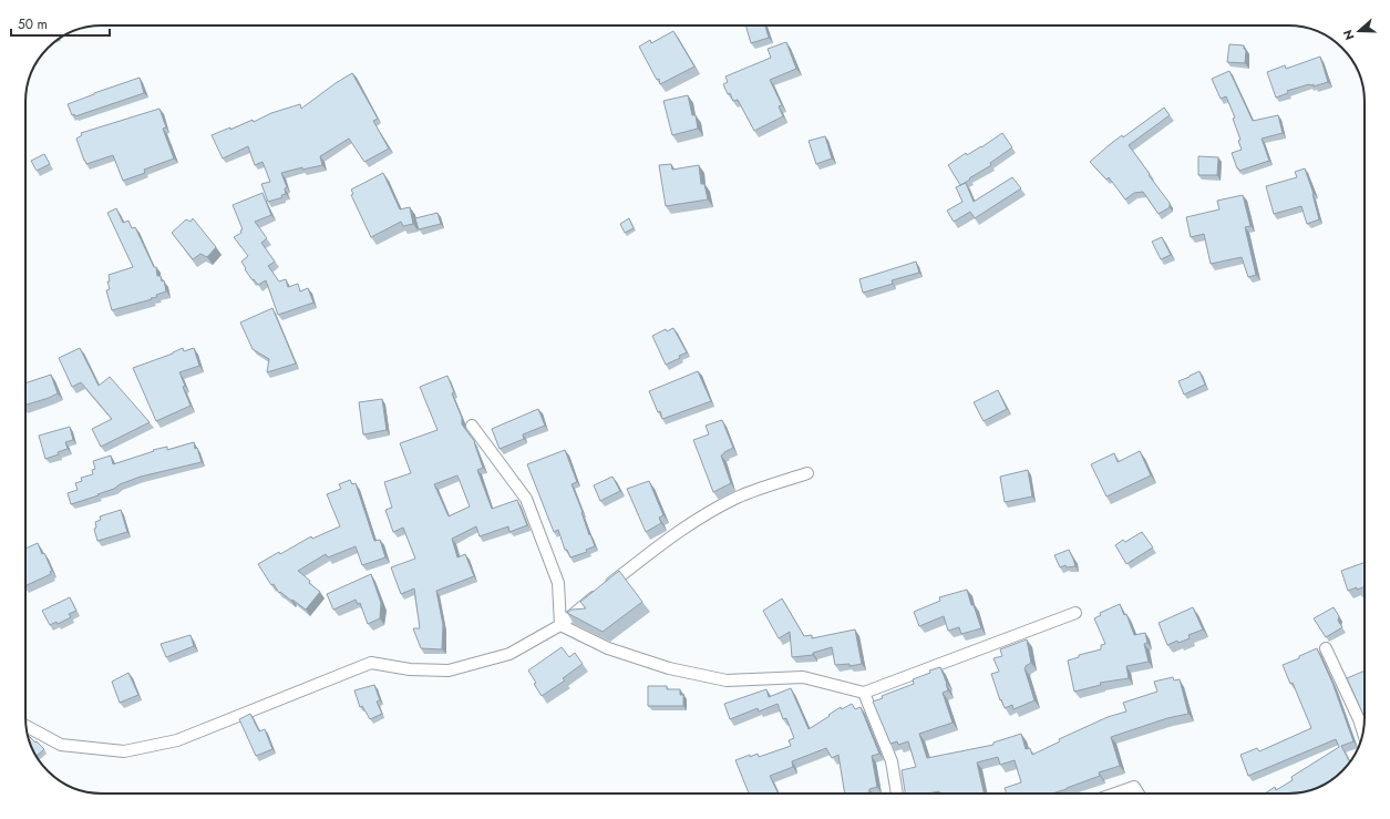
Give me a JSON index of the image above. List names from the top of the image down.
{
  "scale_bar": "50 m",
  "north": "left"
}
